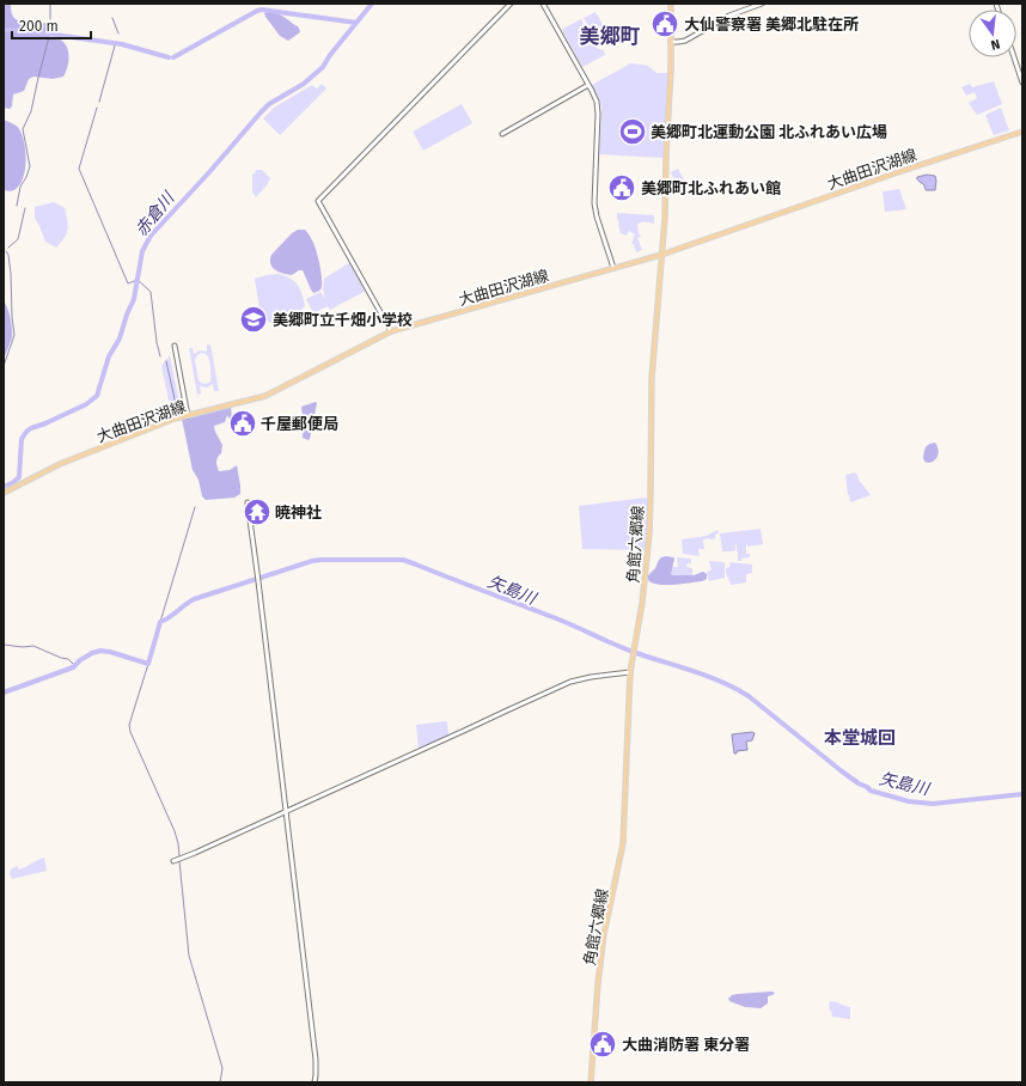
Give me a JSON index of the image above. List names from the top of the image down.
{
  "streets": {
    "main road": ["大曲田沢湖線", "角館六郷線"]
  },
  "crossings": [
    ["大曲田沢湖線", "角館六郷線"]
  ],
  "districts": ["美郷町", "本堂城回"],
  "water": ["赤倉川", "矢島川"],
  "places": {
    "public building": [
      "大仙警察署 美郷北駐在所",
      "美郷町北ふれあい館",
      "千屋郵便局",
      "大曲消防署 東分署"
    ],
    "sports": ["美郷町北運動公園 北ふれあい広場"],
    "school or university": ["美郷町立千畑小学校"],
    "temple": ["暁神社"]
  },
  "scale_bar": "200 m",
  "north": "bottom"
}
